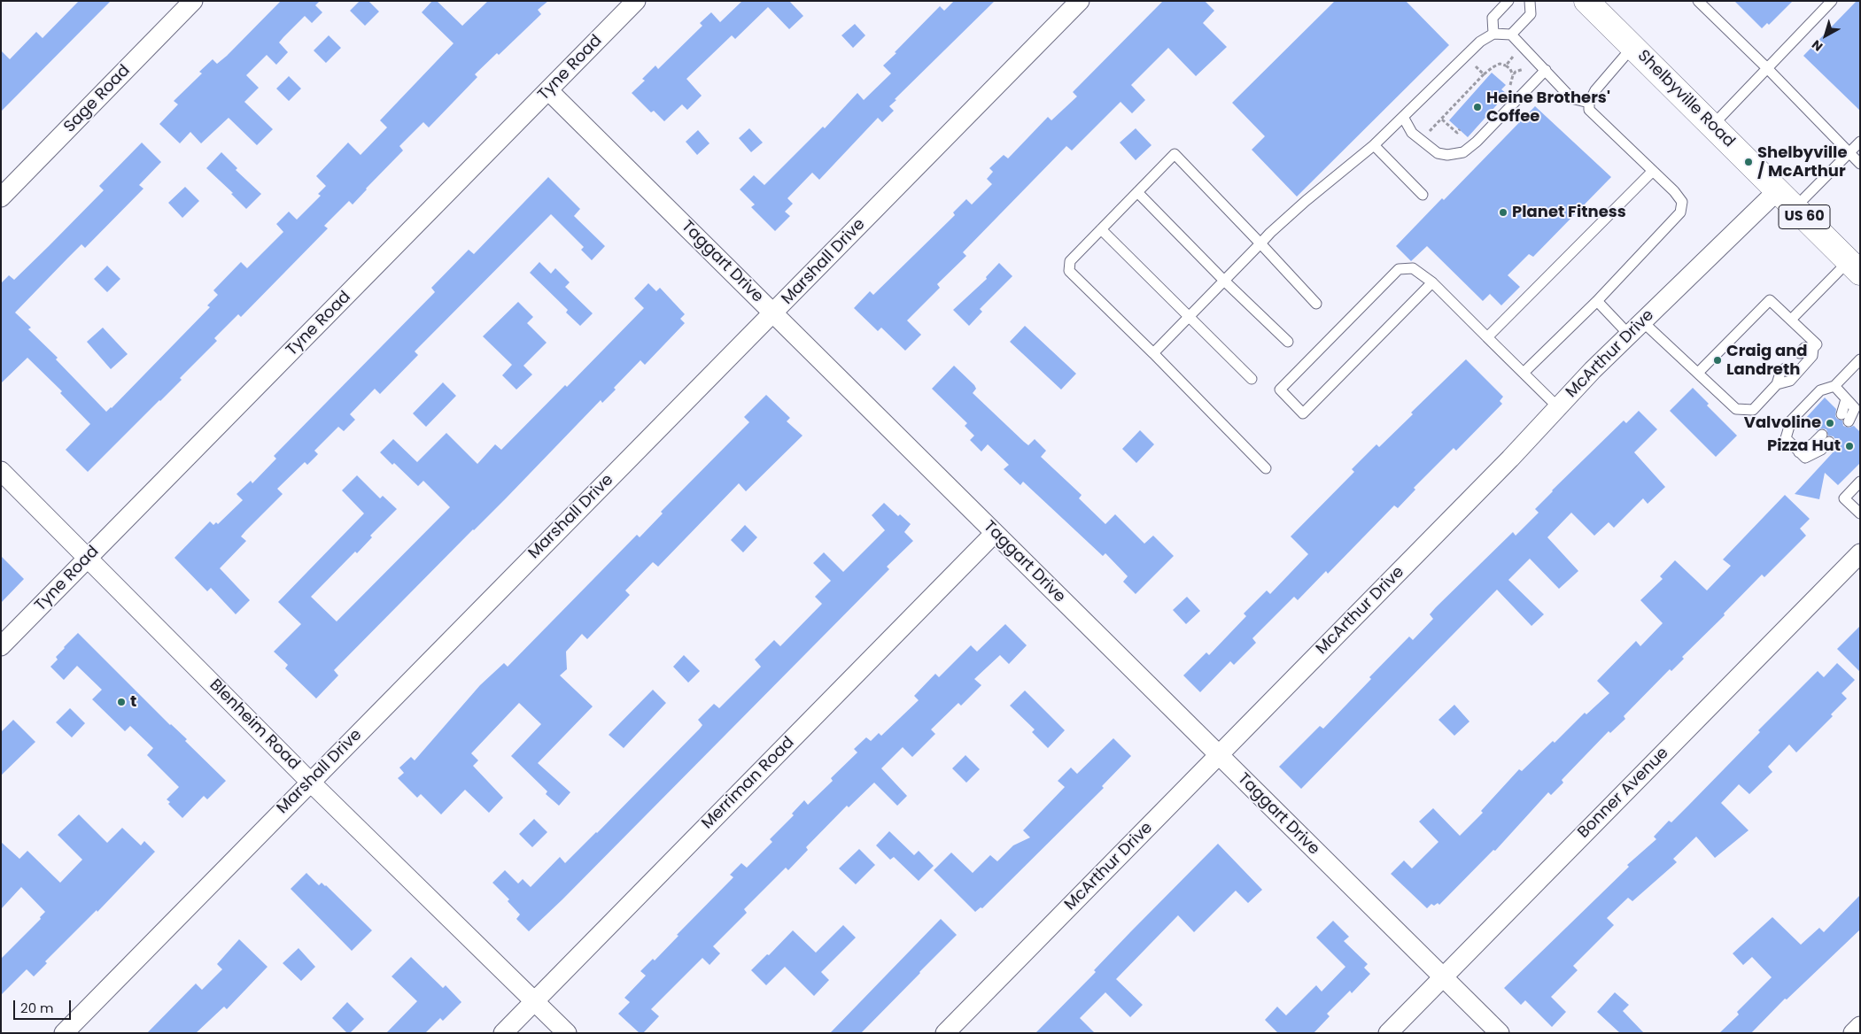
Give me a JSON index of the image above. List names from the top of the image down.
{
  "streets": {
    "main road": ["Shelbyville Road", "US 60"],
    "street": [
      "Tyne Road",
      "Sage Road",
      "Taggart Drive",
      "Marshall Drive",
      "McArthur Drive",
      "Blenheim Road",
      "Merriman Road",
      "Bonner Avenue"
    ]
  },
  "crossings": [
    ["Tyne Road", "Taggart Drive"],
    ["Tyne Road", "Blenheim Road"],
    ["Shelbyville Road", "McArthur Drive"],
    ["Taggart Drive", "Marshall Drive"],
    ["Taggart Drive", "McArthur Drive"],
    ["Taggart Drive", "Merriman Road"],
    ["Taggart Drive", "Bonner Avenue"],
    ["Marshall Drive", "Blenheim Road"],
    ["Blenheim Road", "Merriman Road"]
  ],
  "places": [
    "Heine Brothers' Coffee",
    "Shelbyville / McArthur",
    "Planet Fitness",
    "Craig and Landreth",
    "Valvoline",
    "Pizza Hut",
    "t"
  ],
  "scale_bar": "20 m",
  "north": "bottom left"
}
